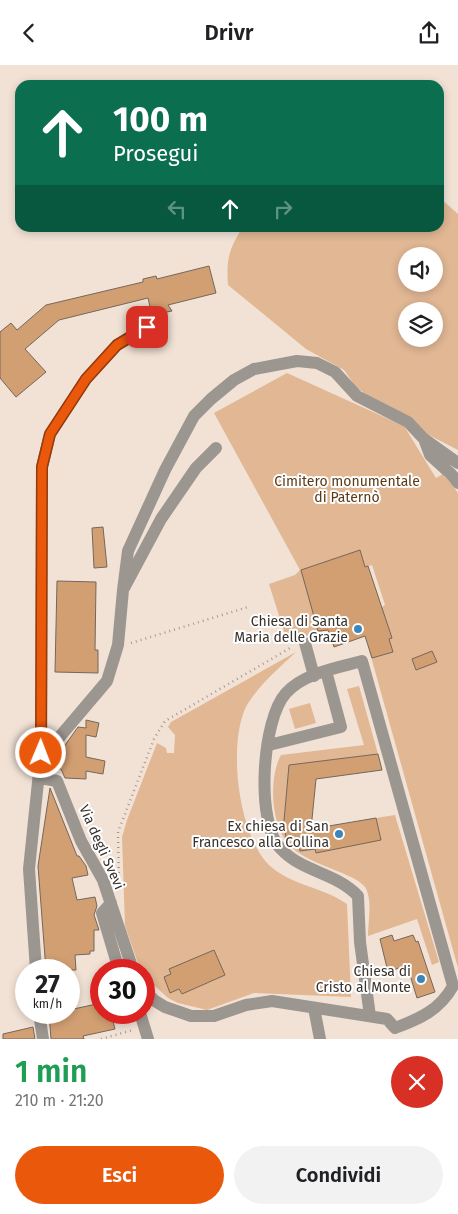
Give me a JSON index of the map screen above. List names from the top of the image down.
{
  "streets": {
    "street": ["Via degli Svevi"]
  },
  "parks": ["Cimitero monumentale di Paternò"],
  "places": ["Chiesa di Santa Maria delle Grazie", "Ex chiesa di San Francesco alla Collina", "Chiesa di Cristo al Monte"],
  "page": {
    "header": "Drivr",
    "turn": ["100 m", "Prosegui"],
    "speed": "27 km/h",
    "limit": "30",
    "heading": ["1 min", "210 m · 21:20"],
    "buttons": ["Esci", "Condividi"]
  }
}
